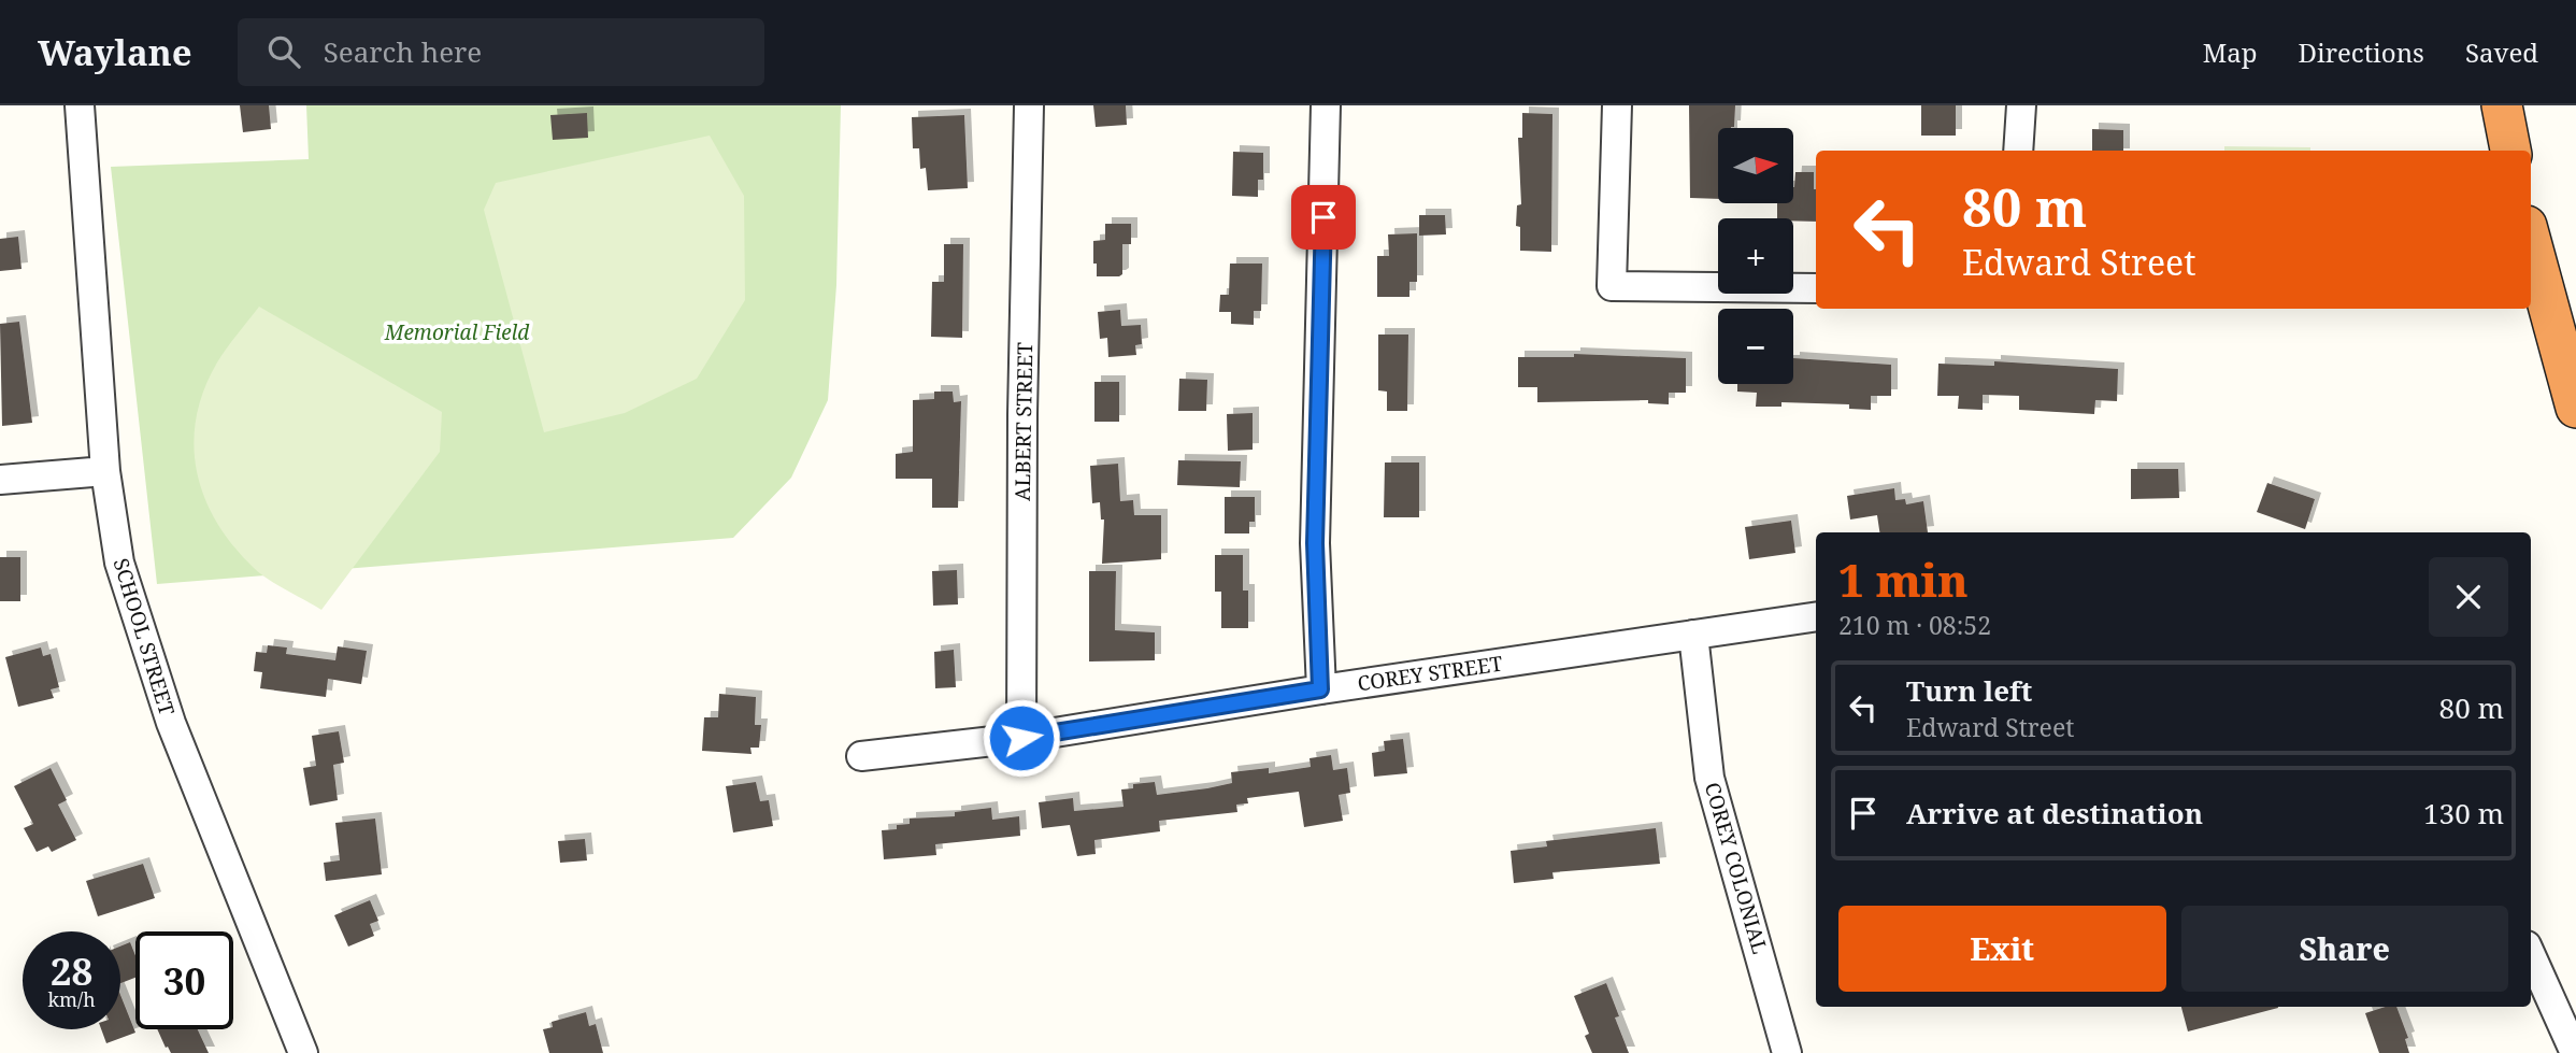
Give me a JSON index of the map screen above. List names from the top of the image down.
{
  "streets": {
    "street": [
      "ALBERT STREET",
      "SCHOOL STREET",
      "COREY STREET",
      "COREY COLONIAL"
    ]
  },
  "crossings": [
    ["ALBERT STREET", "COREY STREET"],
    ["COREY STREET", "COREY COLONIAL"]
  ],
  "parks": ["Memorial Field"],
  "north": "right",
  "page": {
    "header": "Waylane",
    "search": "Search here",
    "nav": ["Map", "Directions", "Saved"],
    "map_buttons": ["+", "−"],
    "turn": ["80 m", "Edward Street"],
    "heading": ["1 min", "210 m · 08:52"],
    "list": [
      {
        "name": "Turn left",
        "note": "Edward Street",
        "value": "80 m"
      },
      {
        "name": "Arrive at destination",
        "value": "130 m"
      }
    ],
    "buttons": ["Exit", "Share"],
    "speed": "28 km/h",
    "limit": "30"
  }
}
